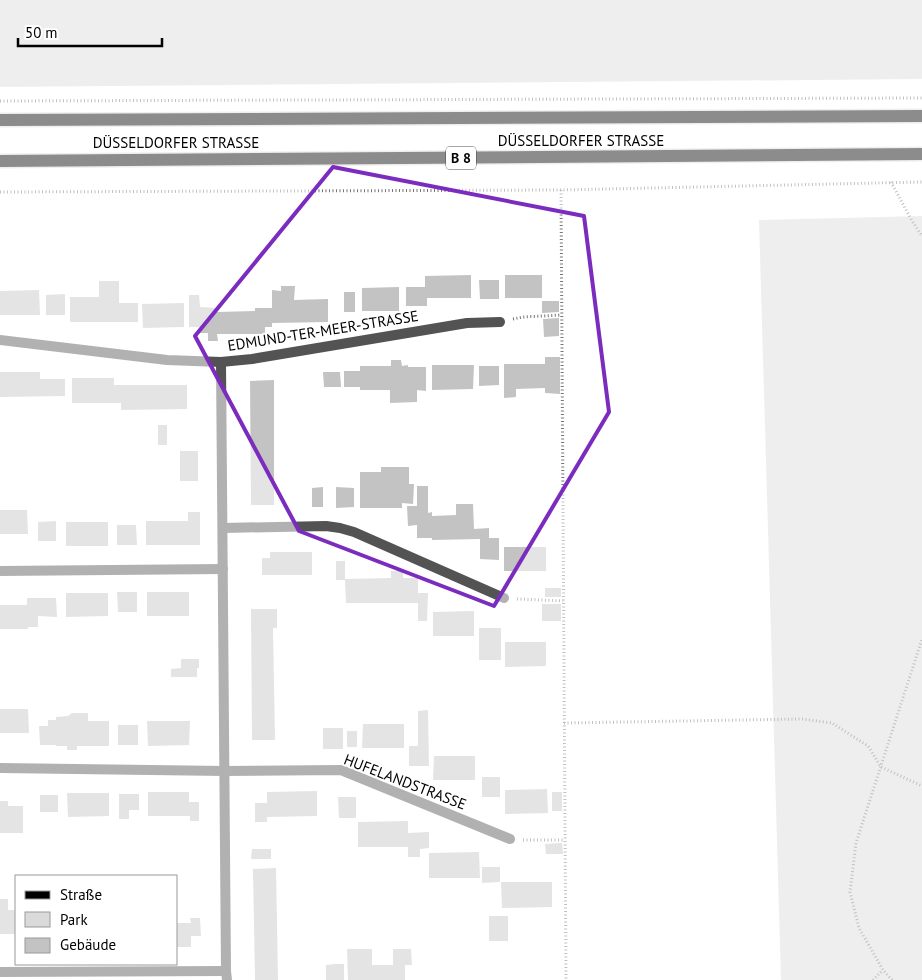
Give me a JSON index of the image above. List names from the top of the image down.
{
  "streets": {
    "main road": ["DÜSSELDORFER STRASSE", "B 8"],
    "street": ["EDMUND-TER-MEER-STRASSE", "HUFELANDSTRASSE"]
  },
  "legend": ["Straße", "Park", "Gebäude"],
  "scale_bar": "50 m"
}
